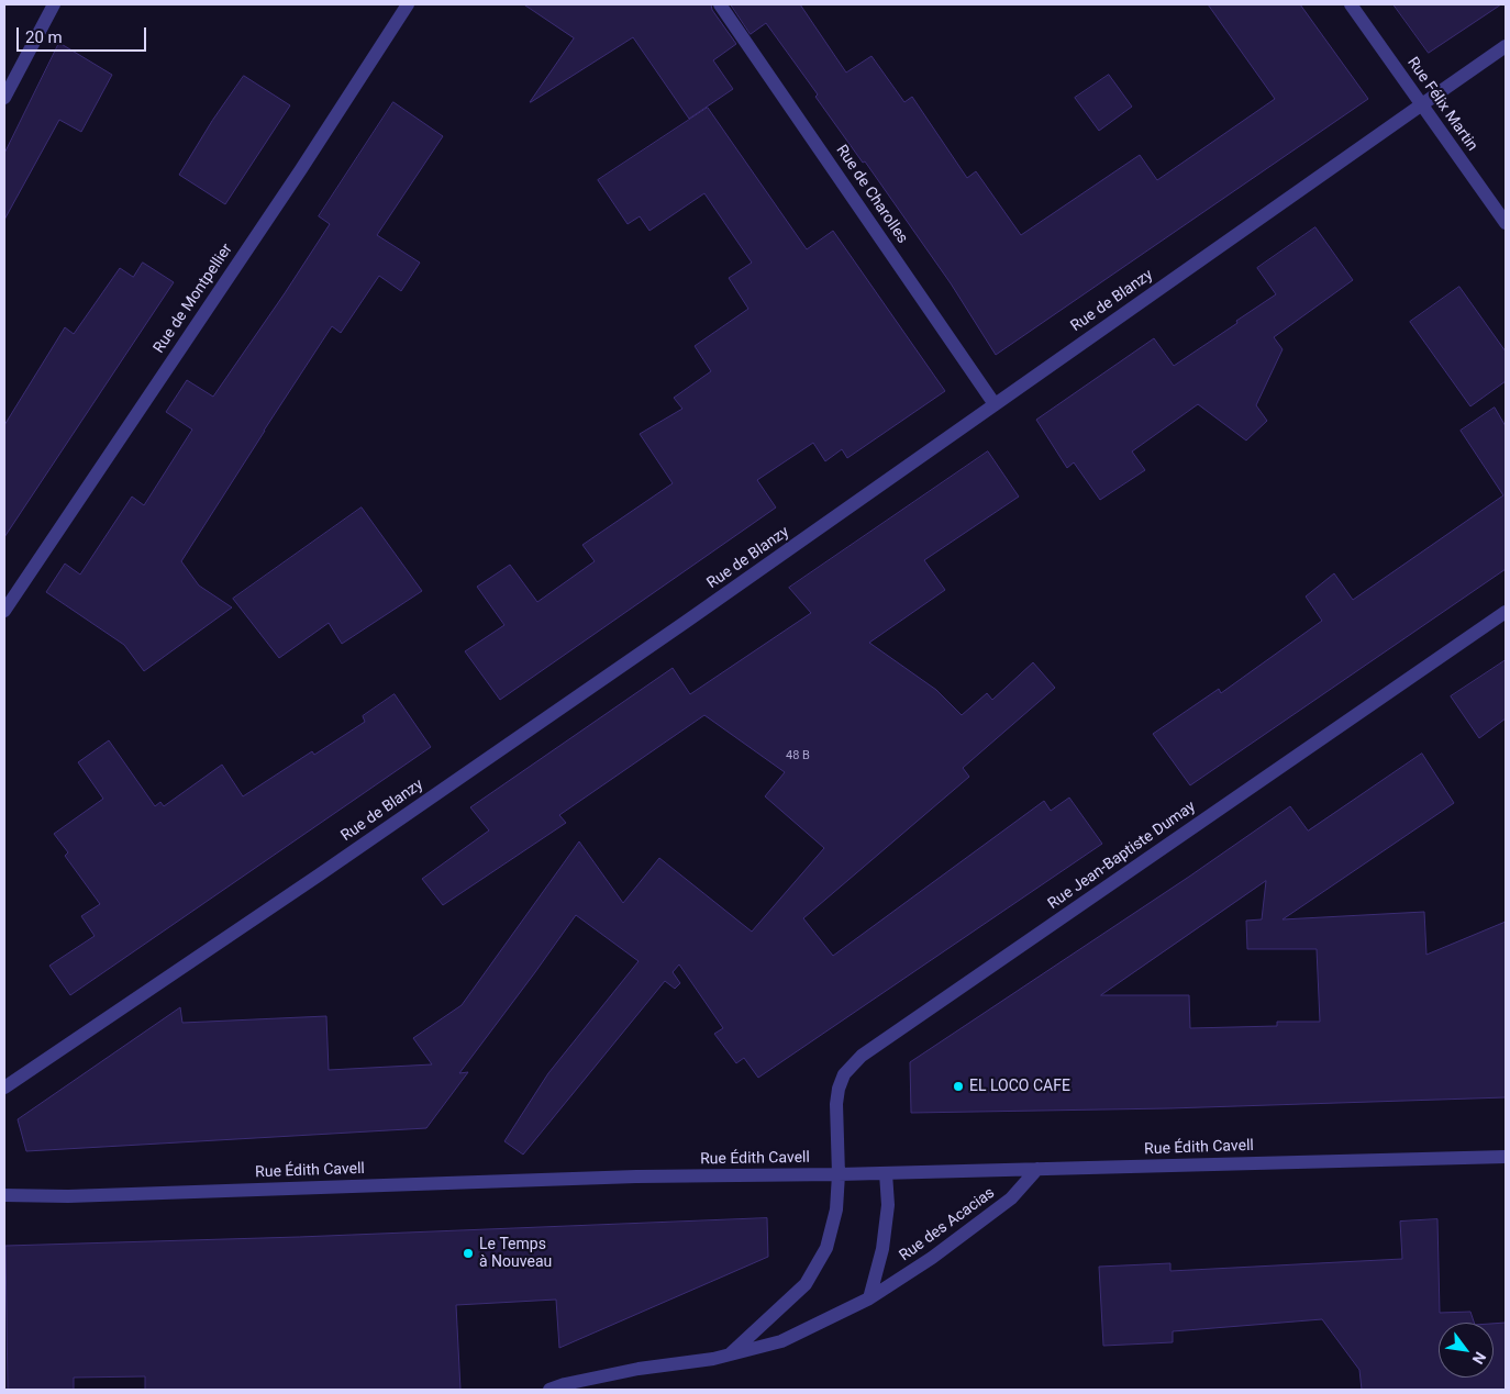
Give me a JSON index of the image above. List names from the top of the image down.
{
  "streets": {
    "street": [
      "Rue Félix Martin",
      "Rue de Charolles",
      "Rue de Montpellier",
      "Rue de Blanzy",
      "Rue Jean-Baptiste Dumay",
      "Rue Édith Cavell",
      "Rue des Acacias"
    ]
  },
  "crossings": [
    ["Rue Félix Martin", "Rue de Blanzy"],
    ["Rue de Charolles", "Rue de Blanzy"],
    ["Rue Jean-Baptiste Dumay", "Rue Édith Cavell"],
    ["Rue Édith Cavell", "Rue des Acacias"]
  ],
  "places": ["EL LOCO CAFE", "Le Temps à Nouveau"],
  "house_numbers": ["48 B"],
  "scale_bar": "20 m",
  "north": "bottom right"
}
